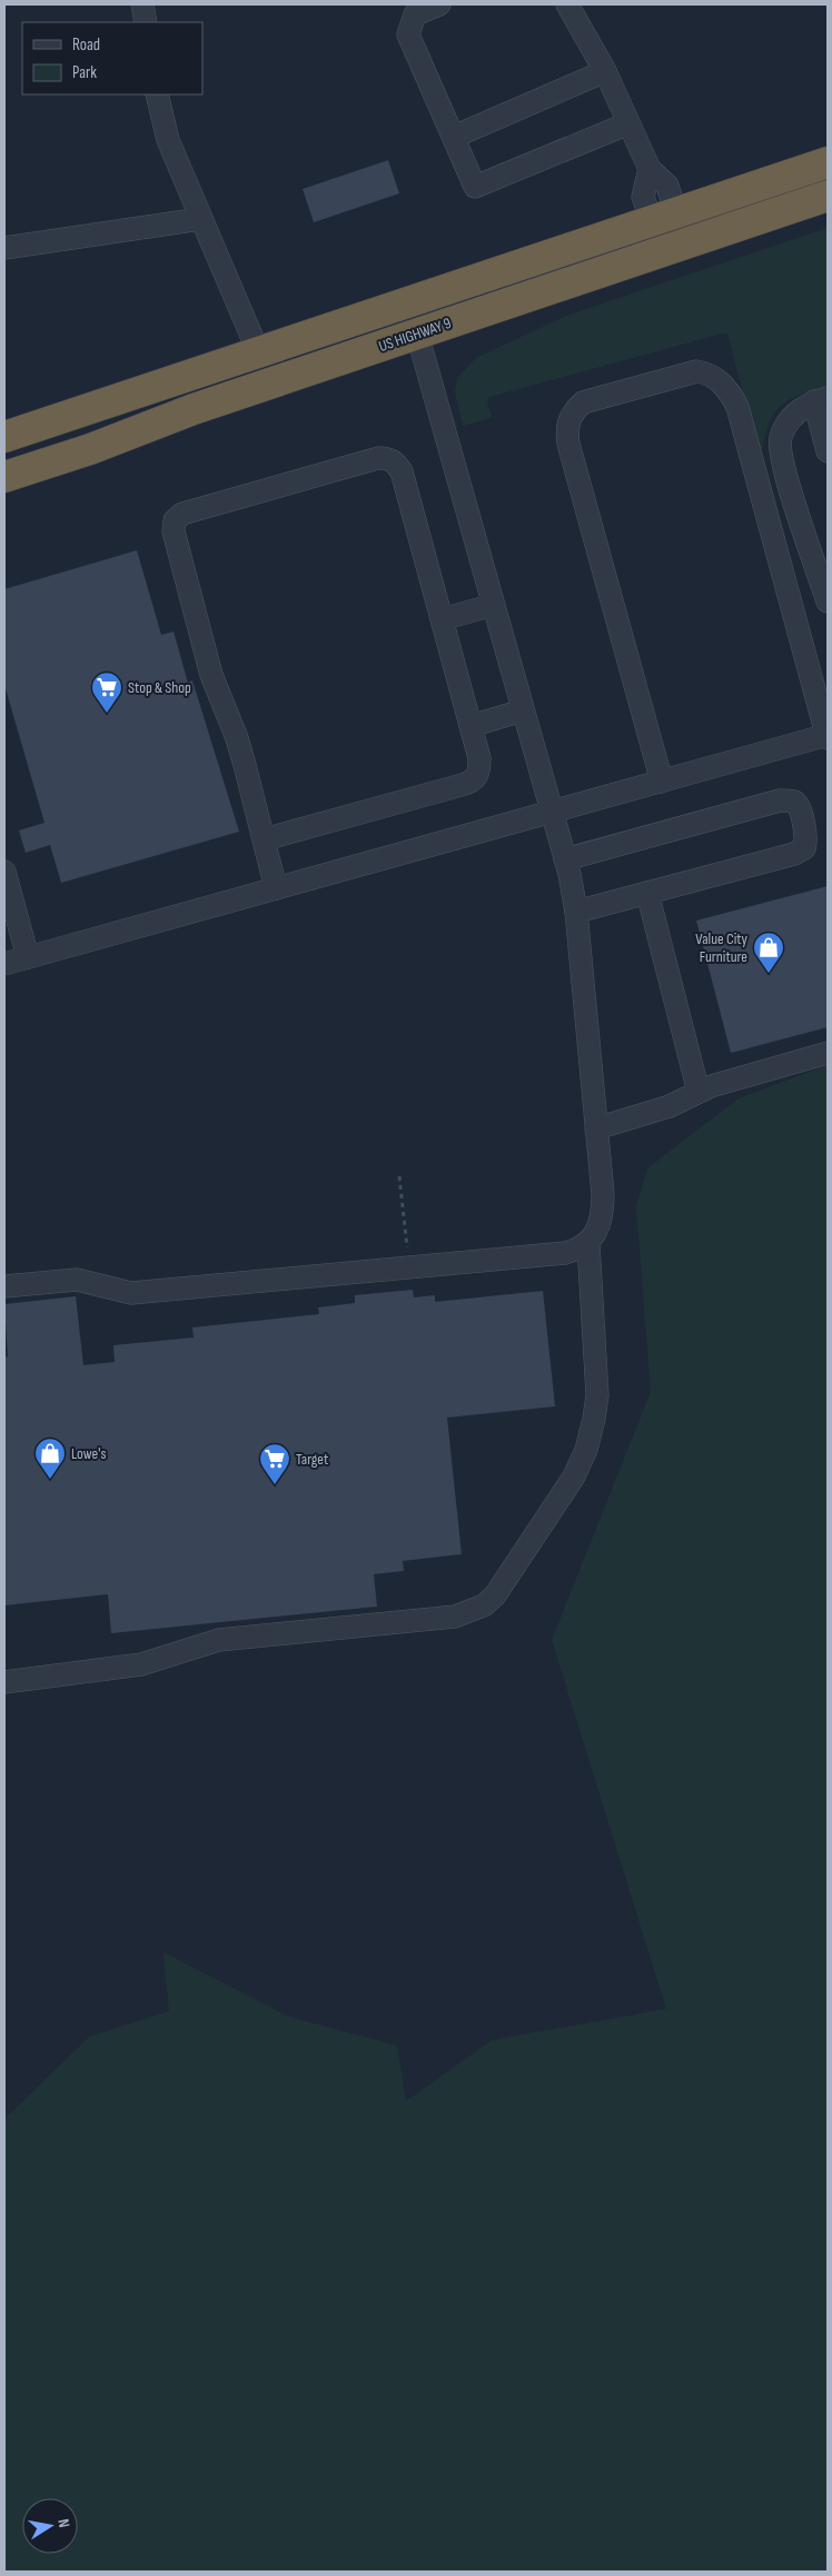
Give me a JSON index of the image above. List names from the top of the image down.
{
  "streets": {
    "highway": ["US HIGHWAY 9"]
  },
  "places": {
    "supermarket": ["Stop & Shop", "Target"],
    "shop": ["Value City Furniture", "Lowe's"]
  },
  "legend": ["Road", "Park"],
  "north": "right"
}
